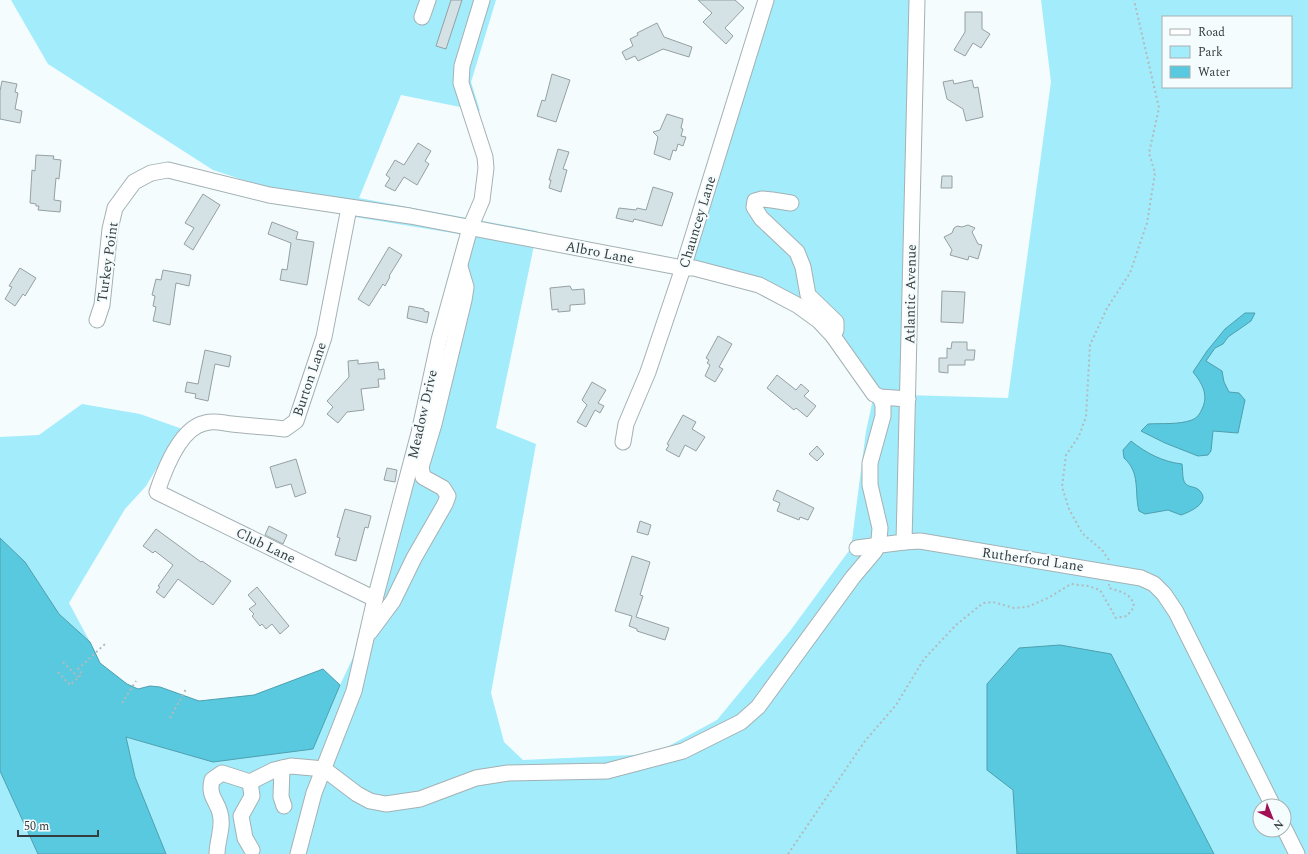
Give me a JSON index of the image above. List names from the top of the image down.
{
  "streets": {
    "street": [
      "Chauncey Lane",
      "Albro Lane",
      "Turkey Point",
      "Atlantic Avenue",
      "Burton Lane",
      "Meadow Drive",
      "Club Lane",
      "Rutherford Lane"
    ]
  },
  "crossings": [
    ["Chauncey Lane", "Albro Lane"],
    ["Albro Lane", "Turkey Point"],
    ["Albro Lane", "Burton Lane"],
    ["Albro Lane", "Meadow Drive"],
    ["Atlantic Avenue", "Rutherford Lane"],
    ["Burton Lane", "Club Lane"],
    ["Meadow Drive", "Club Lane"]
  ],
  "legend": ["Road", "Park", "Water"],
  "scale_bar": "50 m",
  "north": "bottom right"
}
